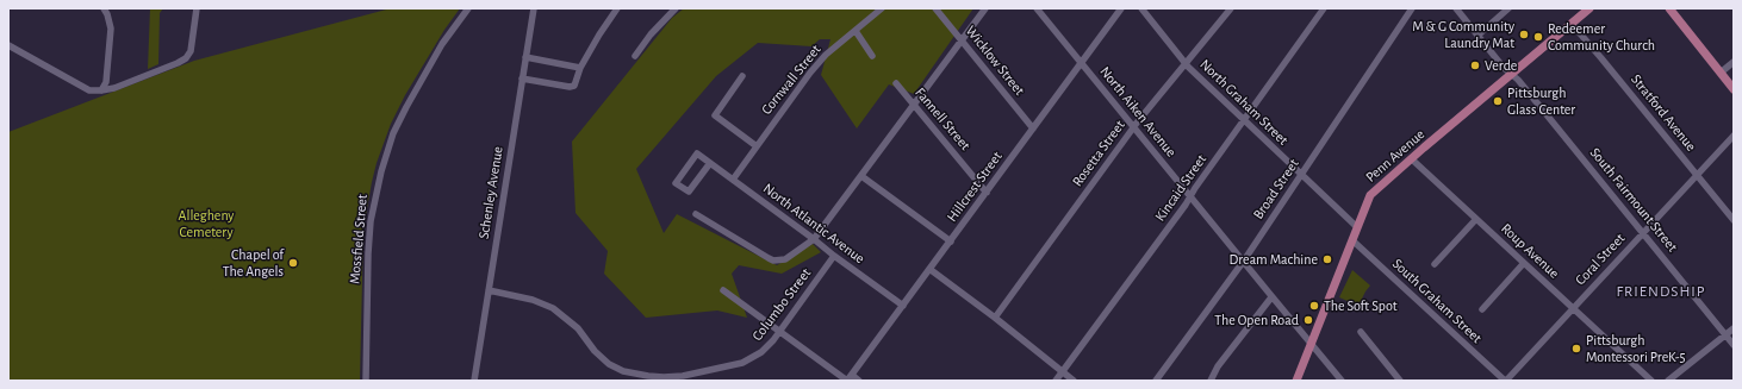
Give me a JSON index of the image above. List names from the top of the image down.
{
  "streets": {
    "main road": ["Penn Avenue"],
    "street": [
      "Wicklow Street",
      "Cornwall Street",
      "North Graham Street",
      "North Aiken Avenue",
      "Stratford Avenue",
      "Fannell Street",
      "Rosetta Street",
      "Hillcrest Street",
      "Kincaid Street",
      "Broad Street",
      "Schenley Avenue",
      "South Fairmount Street",
      "North Atlantic Avenue",
      "Mossfield Street",
      "Roup Avenue",
      "Coral Street",
      "South Graham Street",
      "Columbo Street"
    ]
  },
  "crossings": [
    ["Wicklow Street", "Hillcrest Street"],
    ["Cornwall Street", "North Atlantic Avenue"],
    ["North Graham Street", "Rosetta Street"],
    ["North Graham Street", "Penn Avenue"],
    ["North Graham Street", "Kincaid Street"],
    ["North Graham Street", "Broad Street"],
    ["North Aiken Avenue", "Rosetta Street"],
    ["North Aiken Avenue", "Penn Avenue"],
    ["North Aiken Avenue", "Hillcrest Street"],
    ["North Aiken Avenue", "Kincaid Street"],
    ["North Aiken Avenue", "Broad Street"],
    ["Stratford Avenue", "Penn Avenue"],
    ["Stratford Avenue", "Coral Street"],
    ["Fannell Street", "Hillcrest Street"],
    ["Penn Avenue", "South Fairmount Street"],
    ["Penn Avenue", "Roup Avenue"],
    ["Penn Avenue", "South Graham Street"],
    ["Hillcrest Street", "North Atlantic Avenue"],
    ["Schenley Avenue", "Columbo Street"],
    ["South Fairmount Street", "Coral Street"],
    ["North Atlantic Avenue", "Columbo Street"],
    ["Roup Avenue", "Coral Street"],
    ["Coral Street", "South Graham Street"]
  ],
  "districts": ["FRIENDSHIP"],
  "parks": ["Allegheny Cemetery"],
  "places": [
    "M & G Community Laundry Mat",
    "Redeemer Community Church",
    "Verde",
    "Pittsburgh Glass Center",
    "Dream Machine",
    "Chapel of The Angels",
    "The Soft Spot",
    "The Open Road",
    "Pittsburgh Montessori PreK-5"
  ]
}
